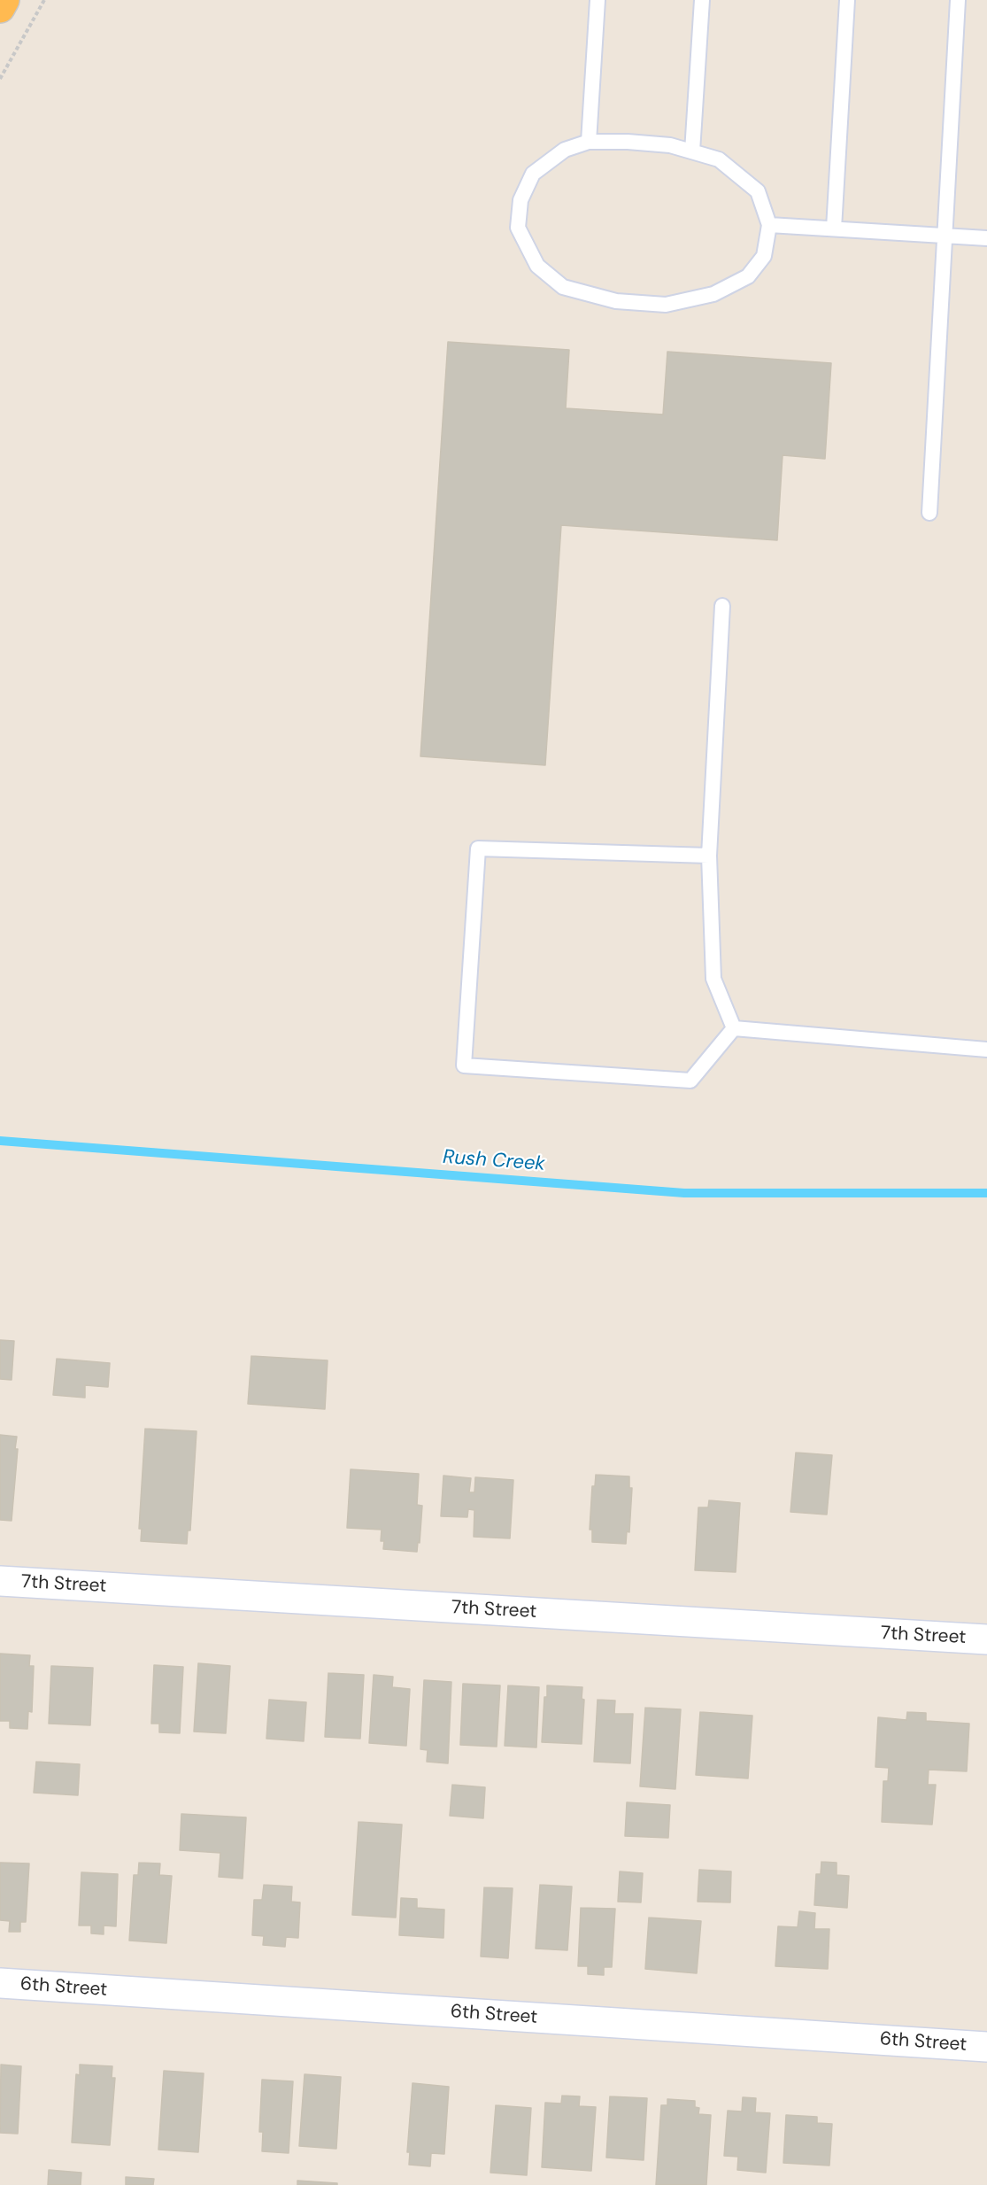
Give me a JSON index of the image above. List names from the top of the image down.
{
  "streets": {
    "street": ["7th Street", "6th Street"]
  },
  "water": ["Rush Creek"]
}
